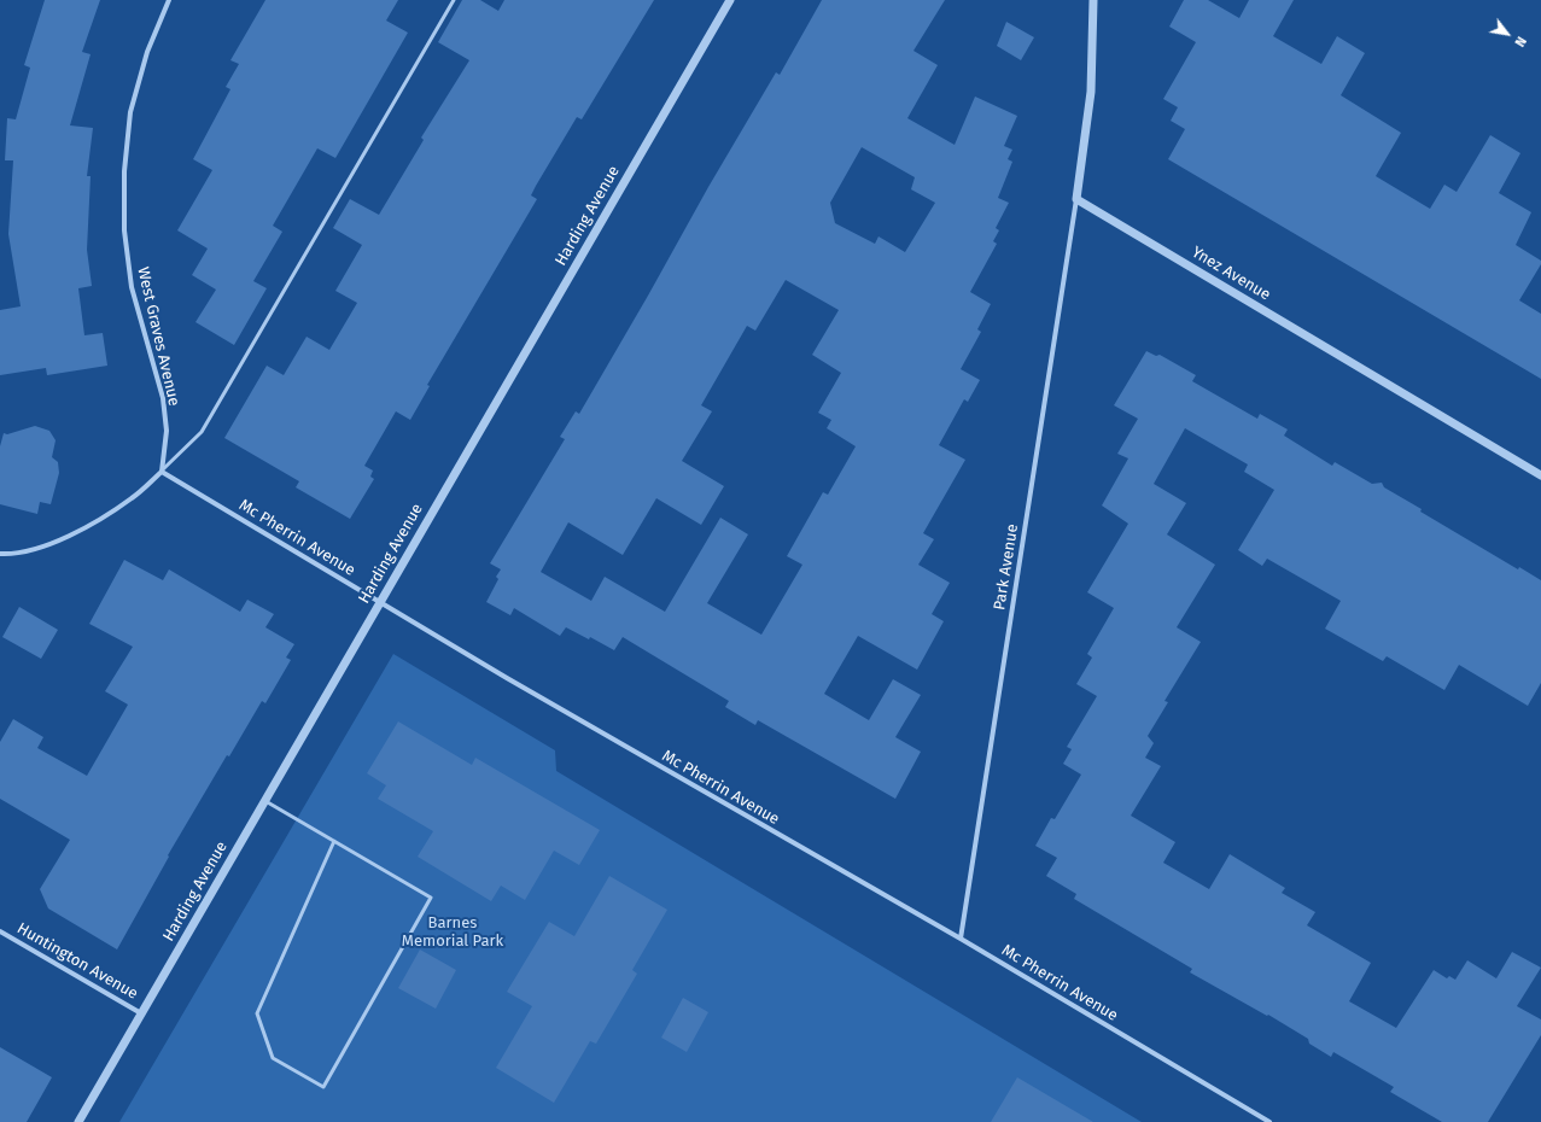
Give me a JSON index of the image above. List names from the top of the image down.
{
  "streets": {
    "street": [
      "Harding Avenue",
      "Ynez Avenue",
      "West Graves Avenue",
      "Mc Pherrin Avenue",
      "Park Avenue",
      "Huntington Avenue"
    ]
  },
  "crossings": [
    ["Harding Avenue", "Mc Pherrin Avenue"],
    ["Harding Avenue", "Huntington Avenue"],
    ["Ynez Avenue", "Park Avenue"],
    ["West Graves Avenue", "Mc Pherrin Avenue"],
    ["Mc Pherrin Avenue", "Park Avenue"]
  ],
  "parks": ["Barnes Memorial Park"],
  "north": "bottom right"
}
